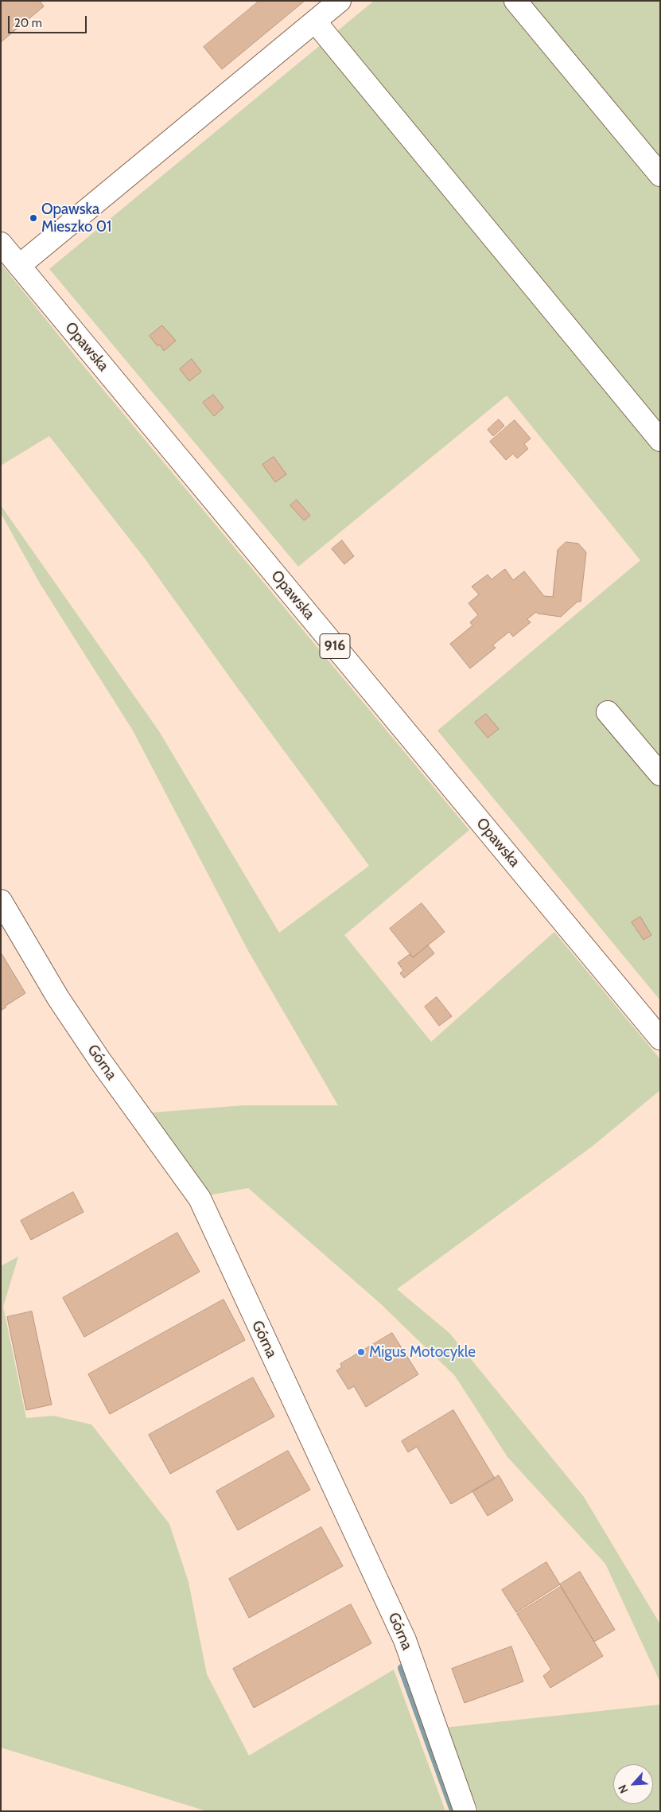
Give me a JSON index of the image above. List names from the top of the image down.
{
  "streets": {
    "main road": ["Opawska", "916", "Górna"]
  },
  "places": ["Opawska Mieszko 01", "Migus Motocykle"],
  "scale_bar": "20 m",
  "north": "bottom left"
}
